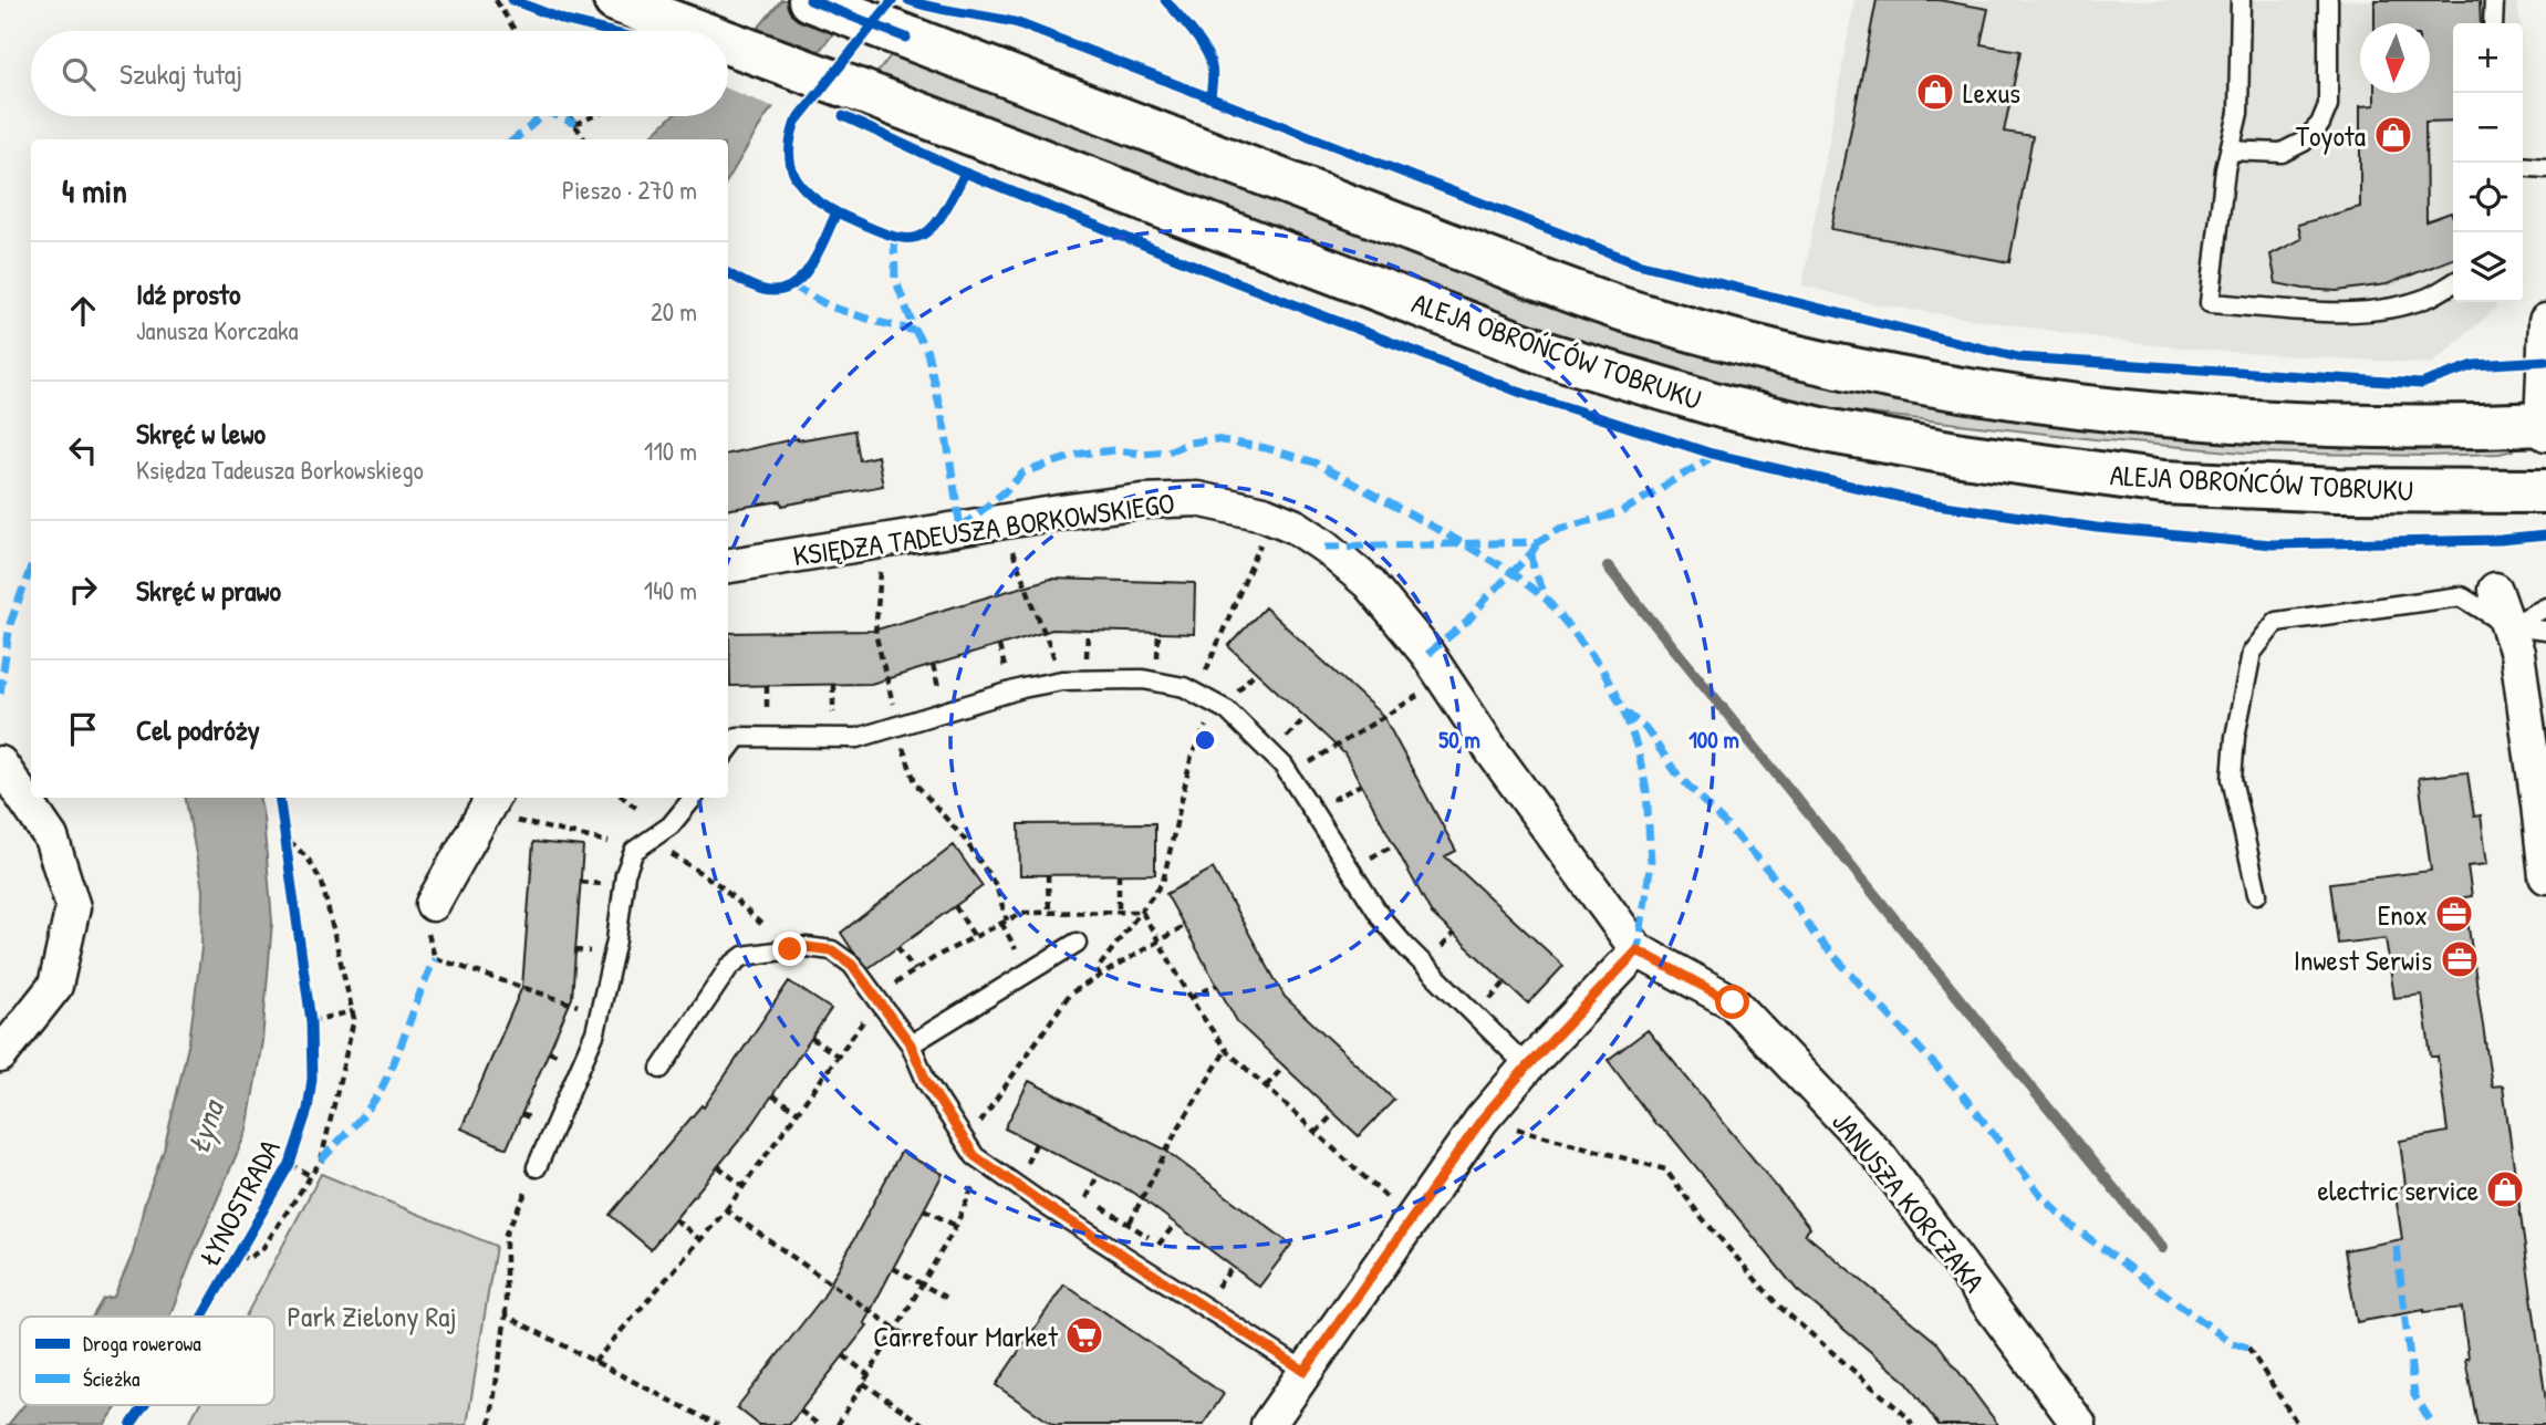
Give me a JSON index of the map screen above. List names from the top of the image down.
{
  "streets": {
    "main road": ["ALEJA OBROŃCÓW TOBRUKU"],
    "street": ["KSIĘDZA TADEUSZA BORKOWSKIEGO", "JANUSZA KORCZAKA"],
    "cycle path": ["ŁYNOSTRADA"]
  },
  "crossings": [
    ["KSIĘDZA TADEUSZA BORKOWSKIEGO", "JANUSZA KORCZAKA"]
  ],
  "water": ["Łyna"],
  "parks": ["Park Zielony Raj"],
  "places": {
    "shop": ["Lexus", "Toyota", "electric service"],
    "office": ["Enox", "Inwest Serwis"],
    "supermarket": ["Carrefour Market"]
  },
  "legend": ["Droga rowerowa", "Ścieżka"],
  "north": "bottom",
  "page": {
    "map_buttons": ["+", "−"],
    "search": "Szukaj tutaj",
    "heading": ["4 min", "Pieszo · 270 m"],
    "list": [
      ["Idź prosto", "Janusza Korczaka", "20 m"],
      ["Skręć w lewo", "Księdza Tadeusza Borkowskiego", "110 m"],
      ["Skręć w prawo", "140 m"],
      "Cel podróży"
    ]
  },
  "rings": ["50 m", "100 m"]
}
